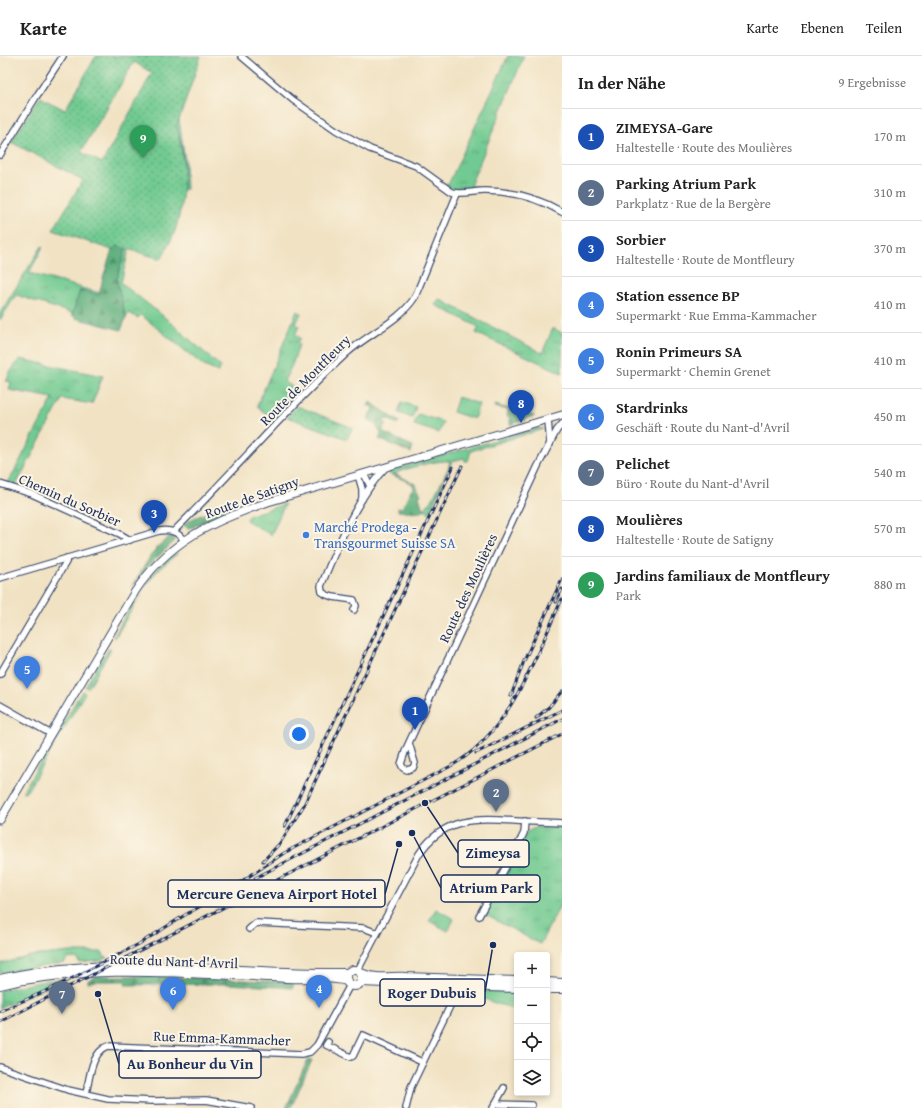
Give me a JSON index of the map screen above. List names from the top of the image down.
{
  "streets": {
    "main road": ["Route du Nant-d'Avril"],
    "street": [
      "Route de Montfleury",
      "Route de Satigny",
      "Chemin du Sorbier",
      "Route des Moulières",
      "Rue Emma-Kammacher"
    ]
  },
  "crossings": [
    ["Route du Nant-d'Avril", "Rue Emma-Kammacher"]
  ],
  "places": [
    "Marché Prodega - Transgourmet Suisse SA",
    "Zimeysa",
    "Atrium Park",
    "Mercure Geneva Airport Hotel",
    "Roger Dubuis",
    "Au Bonheur du Vin"
  ],
  "page": {
    "header": "Karte",
    "nav": ["Karte", "Ebenen", "Teilen"],
    "heading": ["In der Nähe", "9 Ergebnisse"],
    "list": [
      {
        "mark": "1",
        "name": "ZIMEYSA-Gare",
        "note": "Haltestelle · Route des Moulières",
        "value": "170 m"
      },
      {
        "mark": "2",
        "name": "Parking Atrium Park",
        "note": "Parkplatz · Rue de la Bergère",
        "value": "310 m"
      },
      {
        "mark": "3",
        "name": "Sorbier",
        "note": "Haltestelle · Route de Montfleury",
        "value": "370 m"
      },
      {
        "mark": "4",
        "name": "Station essence BP",
        "note": "Supermarkt · Rue Emma-Kammacher",
        "value": "410 m"
      },
      {
        "mark": "5",
        "name": "Ronin Primeurs SA",
        "note": "Supermarkt · Chemin Grenet",
        "value": "410 m"
      },
      {
        "mark": "6",
        "name": "Stardrinks",
        "note": "Geschäft · Route du Nant-d'Avril",
        "value": "450 m"
      },
      {
        "mark": "7",
        "name": "Pelichet",
        "note": "Büro · Route du Nant-d'Avril",
        "value": "540 m"
      },
      {
        "mark": "8",
        "name": "Moulières",
        "note": "Haltestelle · Route de Satigny",
        "value": "570 m"
      },
      {
        "mark": "9",
        "name": "Jardins familiaux de Montfleury",
        "note": "Park",
        "value": "880 m"
      }
    ],
    "pins": [
      "9",
      "8",
      "3",
      "5",
      "1",
      "2",
      "4",
      "6",
      "7"
    ],
    "map_buttons": ["+", "−"]
  }
}
